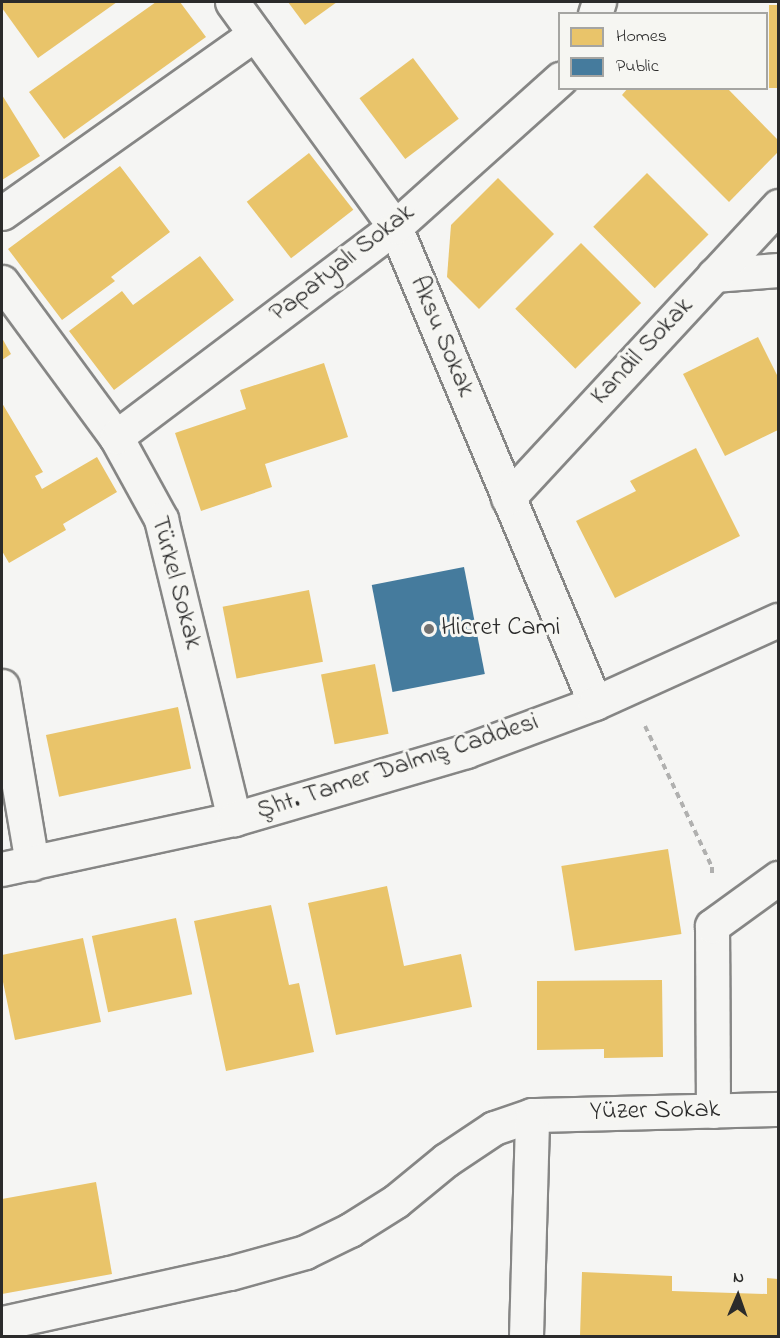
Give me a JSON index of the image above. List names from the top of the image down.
{
  "streets": {
    "street": [
      "Papatyalı Sokak",
      "Aksu Sokak",
      "Kandil Sokak",
      "Türkel Sokak",
      "Şht. Tamer Dalmış Caddesi",
      "Yüzer Sokak"
    ]
  },
  "crossings": [
    ["Papatyalı Sokak", "Aksu Sokak"],
    ["Papatyalı Sokak", "Türkel Sokak"],
    ["Aksu Sokak", "Kandil Sokak"],
    ["Aksu Sokak", "Şht. Tamer Dalmış Caddesi"],
    ["Türkel Sokak", "Şht. Tamer Dalmış Caddesi"]
  ],
  "places": ["Hicret Cami"],
  "legend": ["Homes", "Public"],
  "north": "top"
}
